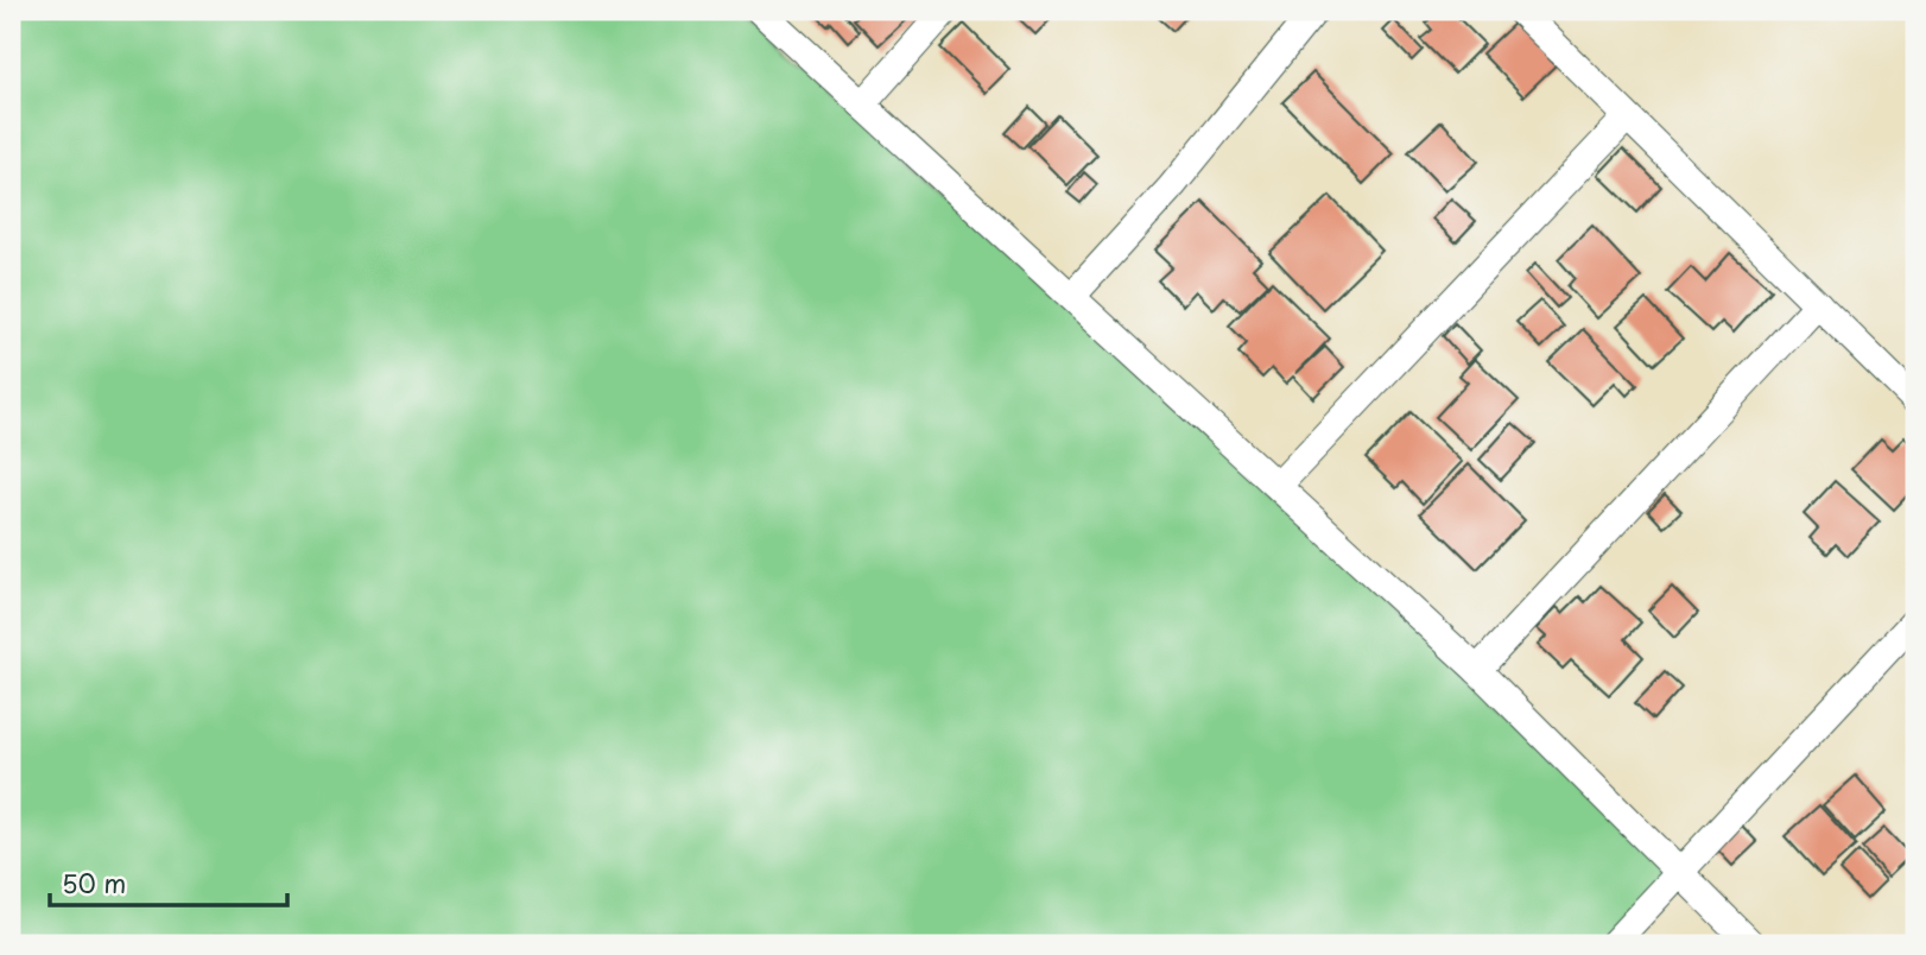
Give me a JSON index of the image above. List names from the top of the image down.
{
  "scale_bar": "50 m"
}
